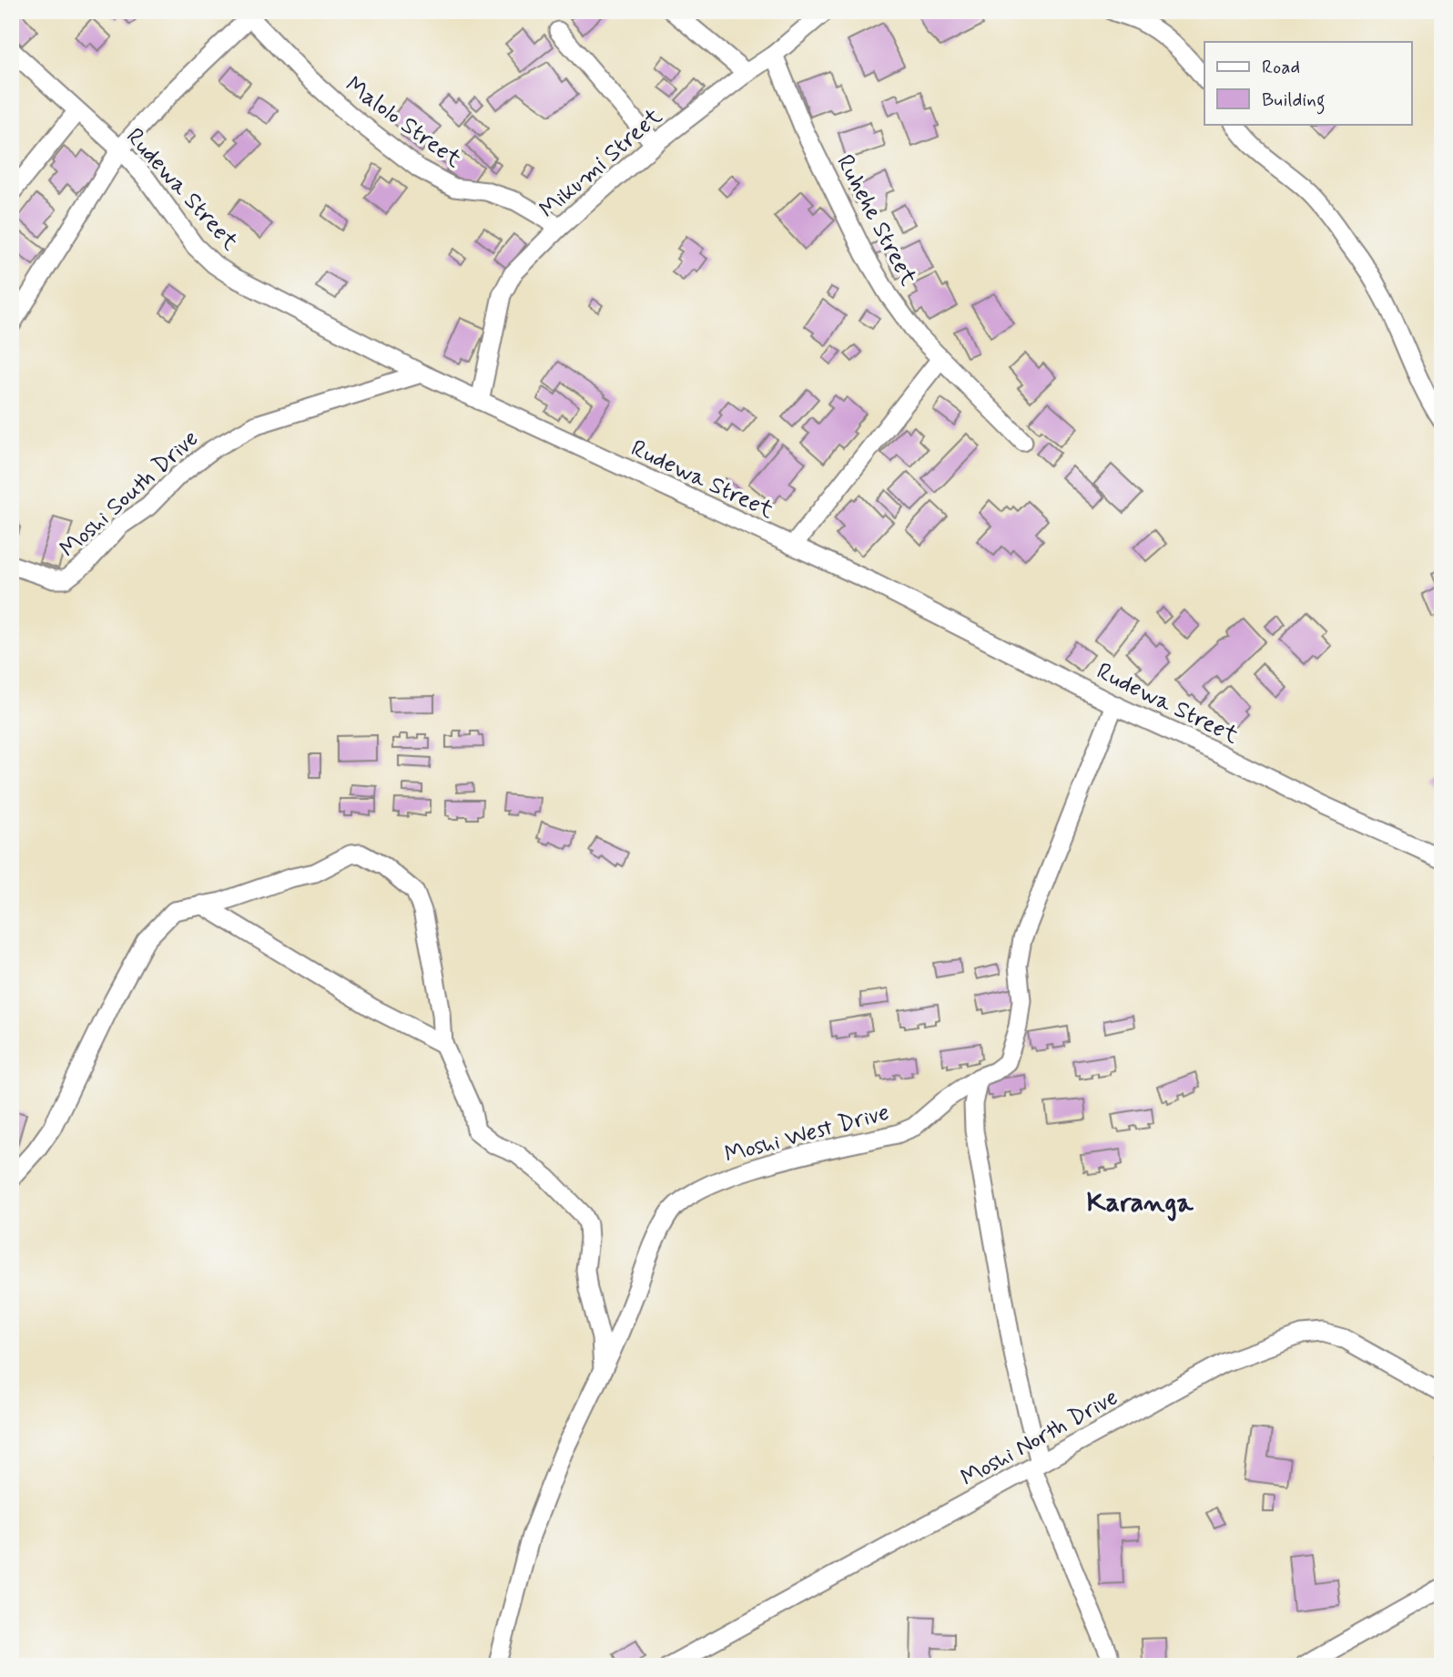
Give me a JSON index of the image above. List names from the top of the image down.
{
  "streets": {
    "street": [
      "Malolo Street",
      "Mikumi Street",
      "Rudewa Street",
      "Ruhehe Street",
      "Moshi South Drive",
      "Moshi West Drive",
      "Moshi North Drive"
    ]
  },
  "crossings": [
    ["Malolo Street", "Mikumi Street"],
    ["Mikumi Street", "Rudewa Street"],
    ["Mikumi Street", "Ruhehe Street"],
    ["Rudewa Street", "Moshi South Drive"],
    ["Rudewa Street", "Moshi West Drive"]
  ],
  "districts": ["Karanga"],
  "legend": ["Road", "Building"]
}
